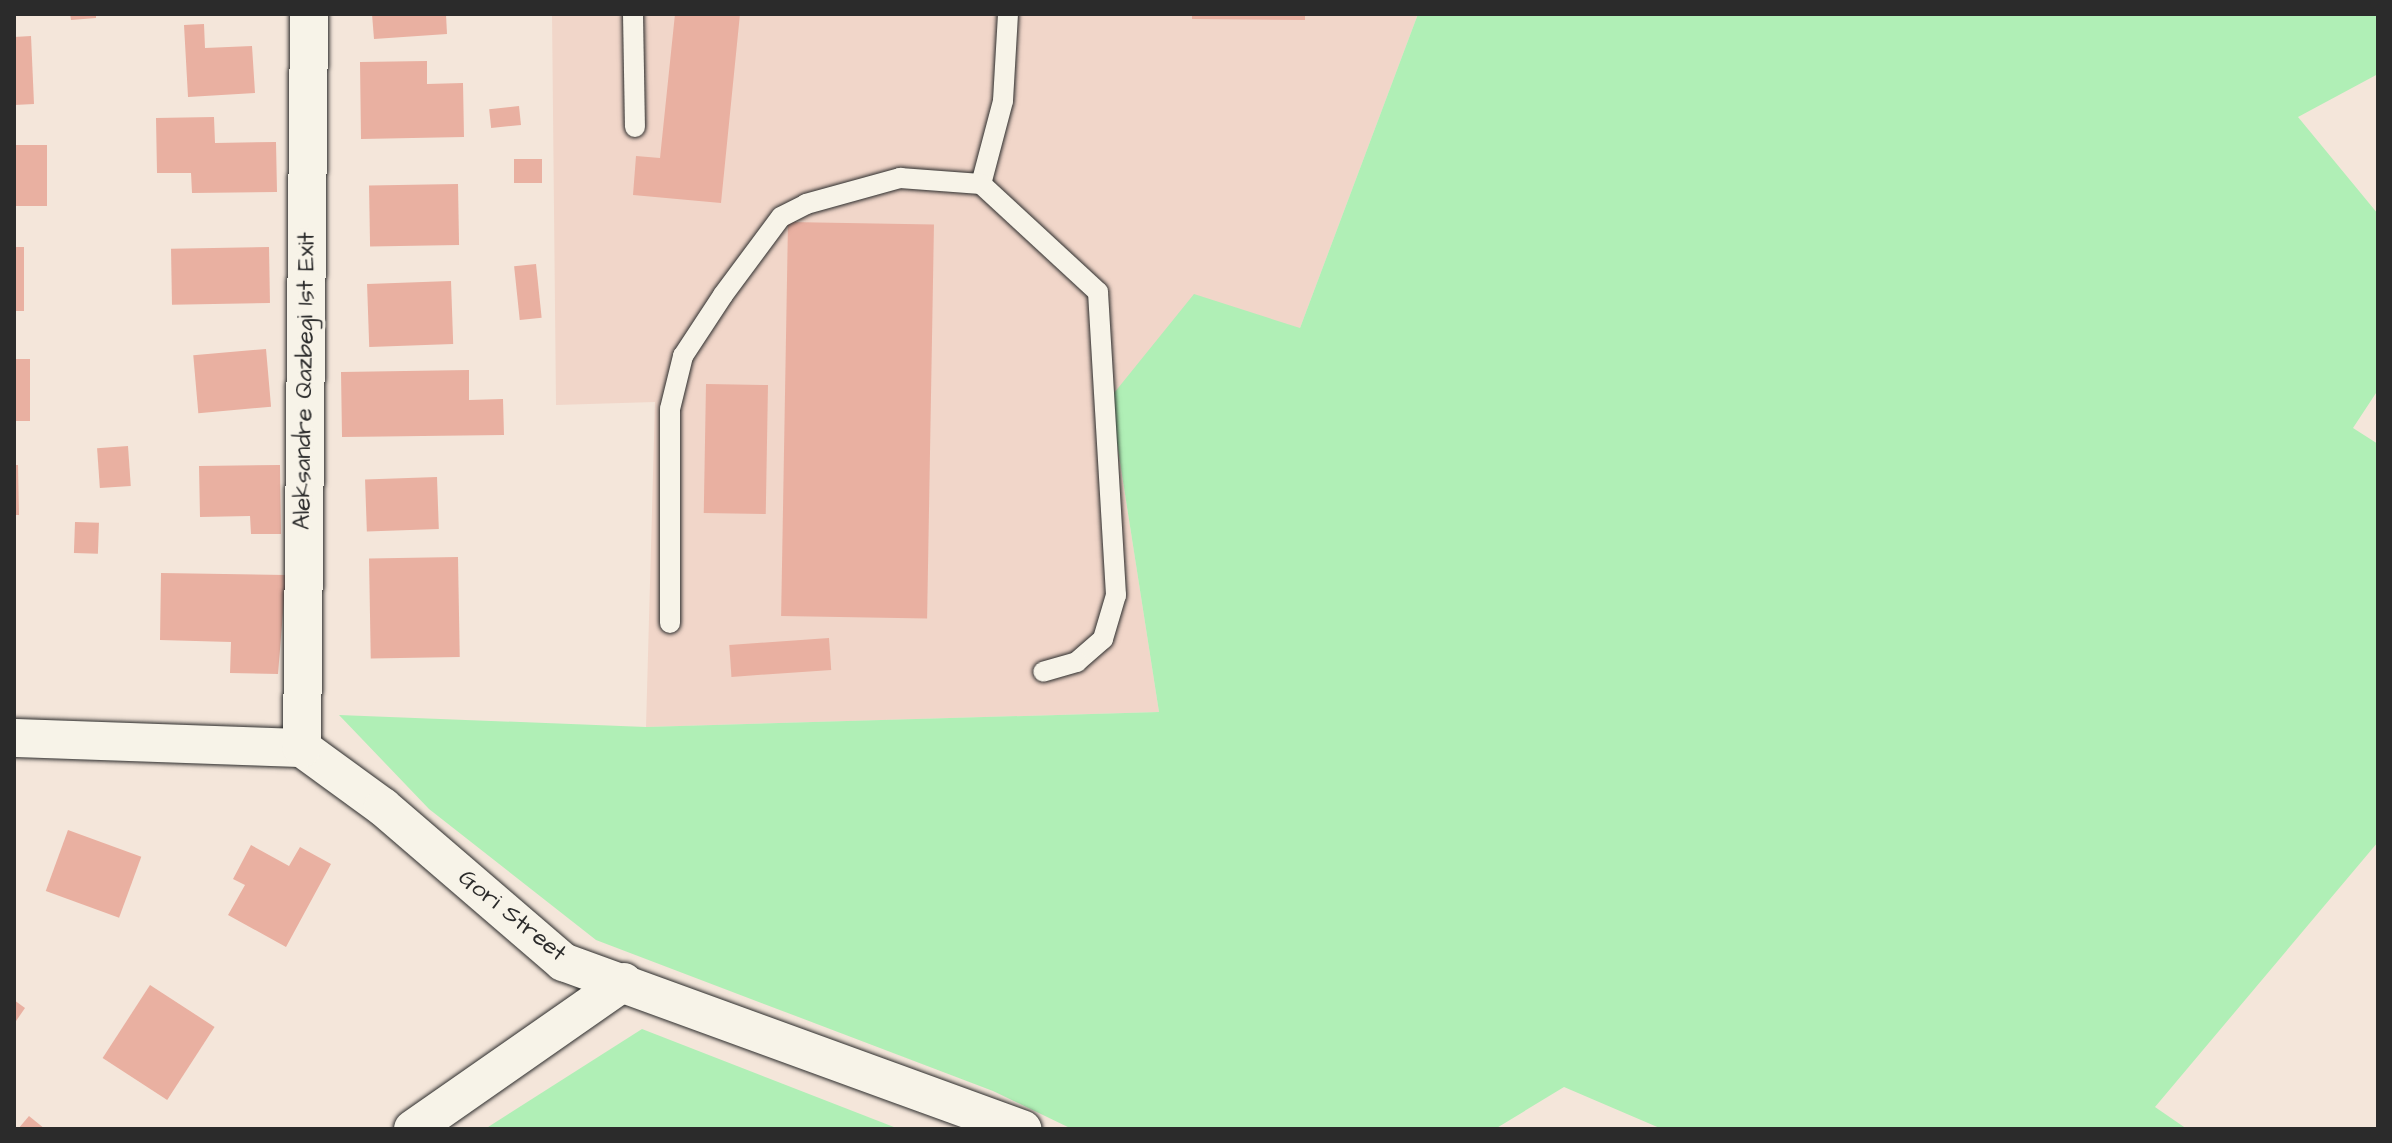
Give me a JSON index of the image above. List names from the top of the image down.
{
  "streets": {
    "street": ["Aleksandre Qazbegi 1st Exit", "Gori Street"]
  },
  "crossings": [
    ["Aleksandre Qazbegi 1st Exit", "Gori Street"]
  ]
}
